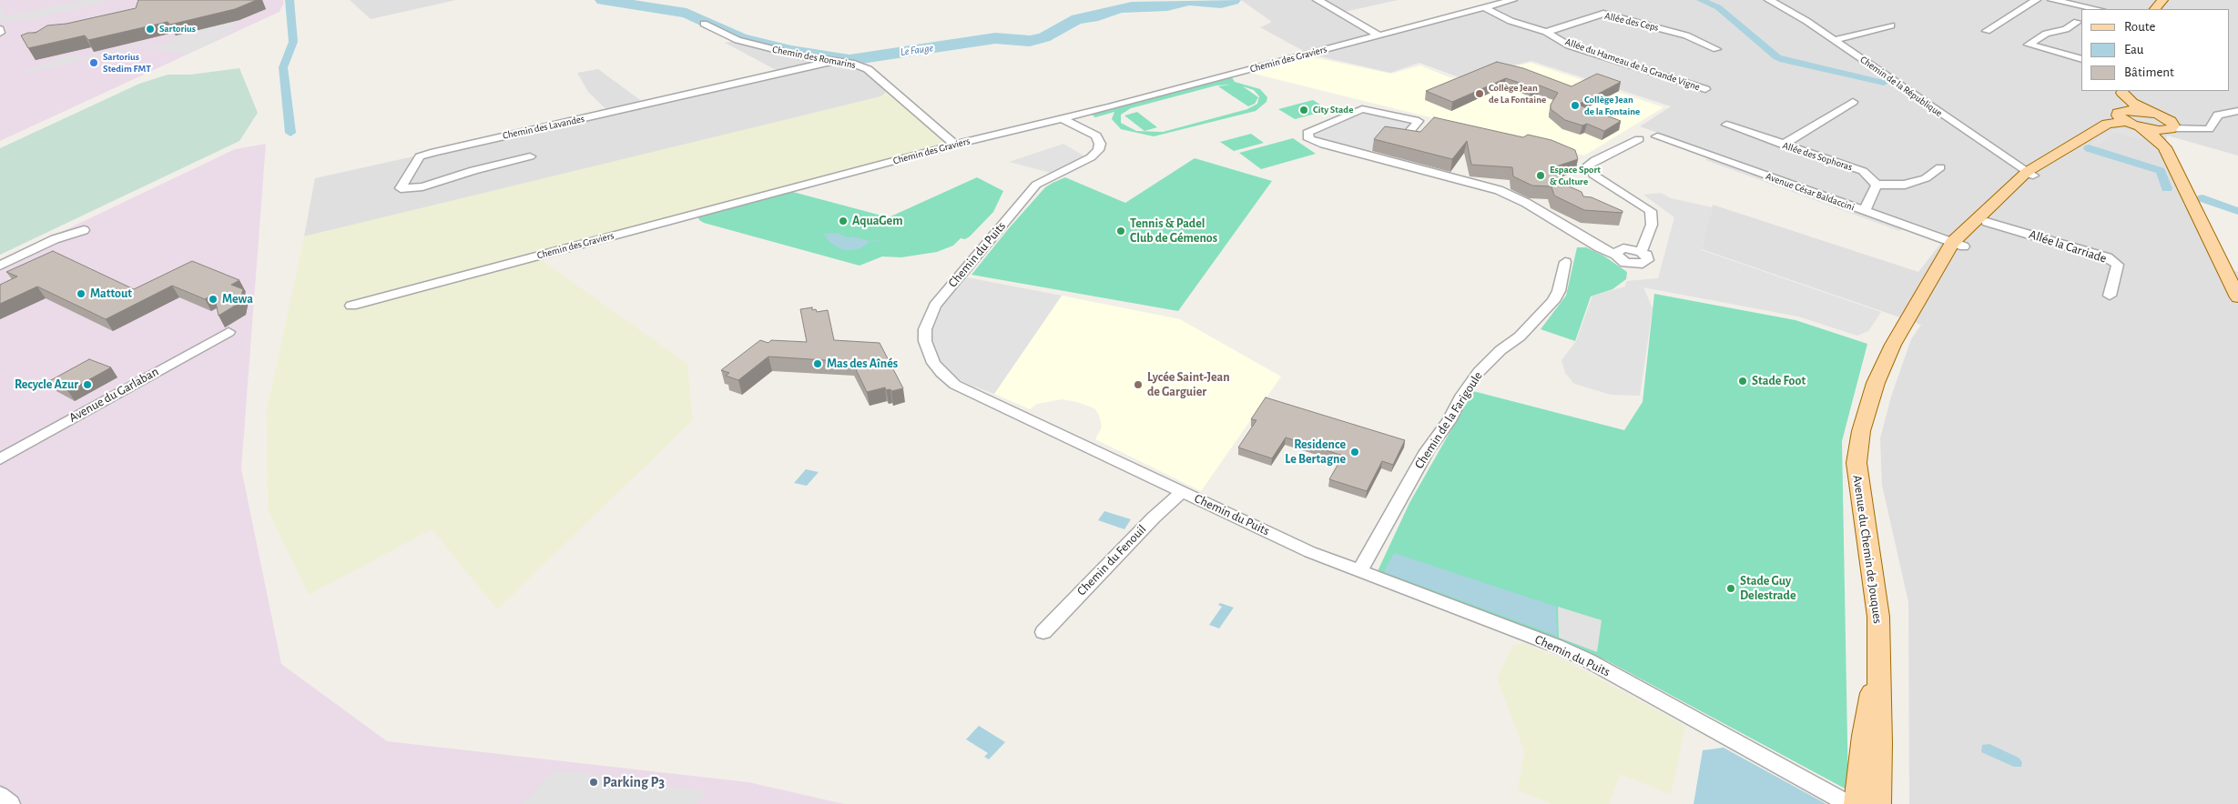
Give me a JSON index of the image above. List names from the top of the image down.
{
  "streets": {
    "main road": ["Avenue du Chemin de Jouques"],
    "street": [
      "Allée des Ceps",
      "Chemin des Romarins",
      "Chemin des Graviers",
      "Allée du Hameau de la Grande Vigne",
      "Chemin de la République",
      "Chemin des Lavandes",
      "Allée des Sophoras",
      "Avenue César Baldaccini",
      "Allée la Carriade",
      "Chemin du Puits",
      "Avenue du Garlaban",
      "Chemin de la Farigoule",
      "Chemin du Fenouil"
    ]
  },
  "crossings": [
    ["Allée des Ceps", "Allée du Hameau de la Grande Vigne"],
    ["Chemin des Romarins", "Chemin des Graviers"],
    ["Chemin des Romarins", "Chemin des Lavandes"],
    ["Chemin des Graviers", "Allée du Hameau de la Grande Vigne"],
    ["Chemin des Graviers", "Chemin du Puits"],
    ["Chemin de la République", "Avenue du Chemin de Jouques"],
    ["Avenue César Baldaccini", "Avenue du Chemin de Jouques"],
    ["Allée la Carriade", "Avenue du Chemin de Jouques"],
    ["Chemin du Puits", "Chemin de la Farigoule"],
    ["Chemin du Puits", "Chemin du Fenouil"]
  ],
  "water": ["Le Fauge"],
  "places": [
    "Sartorius",
    "Sartorius Stedim FMT",
    "Collège Jean de La Fontaine",
    "Collège Jean de la Fontaine",
    "City Stade",
    "Espace Sport & Culture",
    "AquaGem",
    "Tennis & Padel Club de Gémenos",
    "Mattout",
    "Mewa",
    "Mas des Aînés",
    "Stade Foot",
    "Recycle Azur",
    "Lycée Saint-Jean de Garguier",
    "Residence Le Bertagne",
    "Stade Guy Delestrade",
    "Parking P3"
  ],
  "legend": ["Route", "Eau", "Bâtiment"]
}
